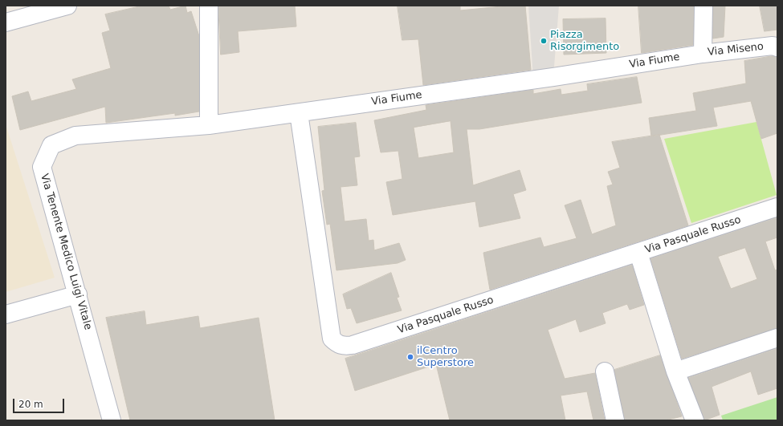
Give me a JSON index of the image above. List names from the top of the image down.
{
  "streets": {
    "street": [
      "Via Miseno",
      "Via Fiume",
      "Via Pasquale Russo",
      "Via Tenente Medico Luigi Vitale"
    ]
  },
  "crossings": [
    ["Via Miseno", "Via Fiume"],
    ["Via Fiume", "Via Pasquale Russo"],
    ["Via Fiume", "Via Tenente Medico Luigi Vitale"]
  ],
  "places": ["Piazza Risorgimento", "ilCentro Superstore"],
  "scale_bar": "20 m"
}
